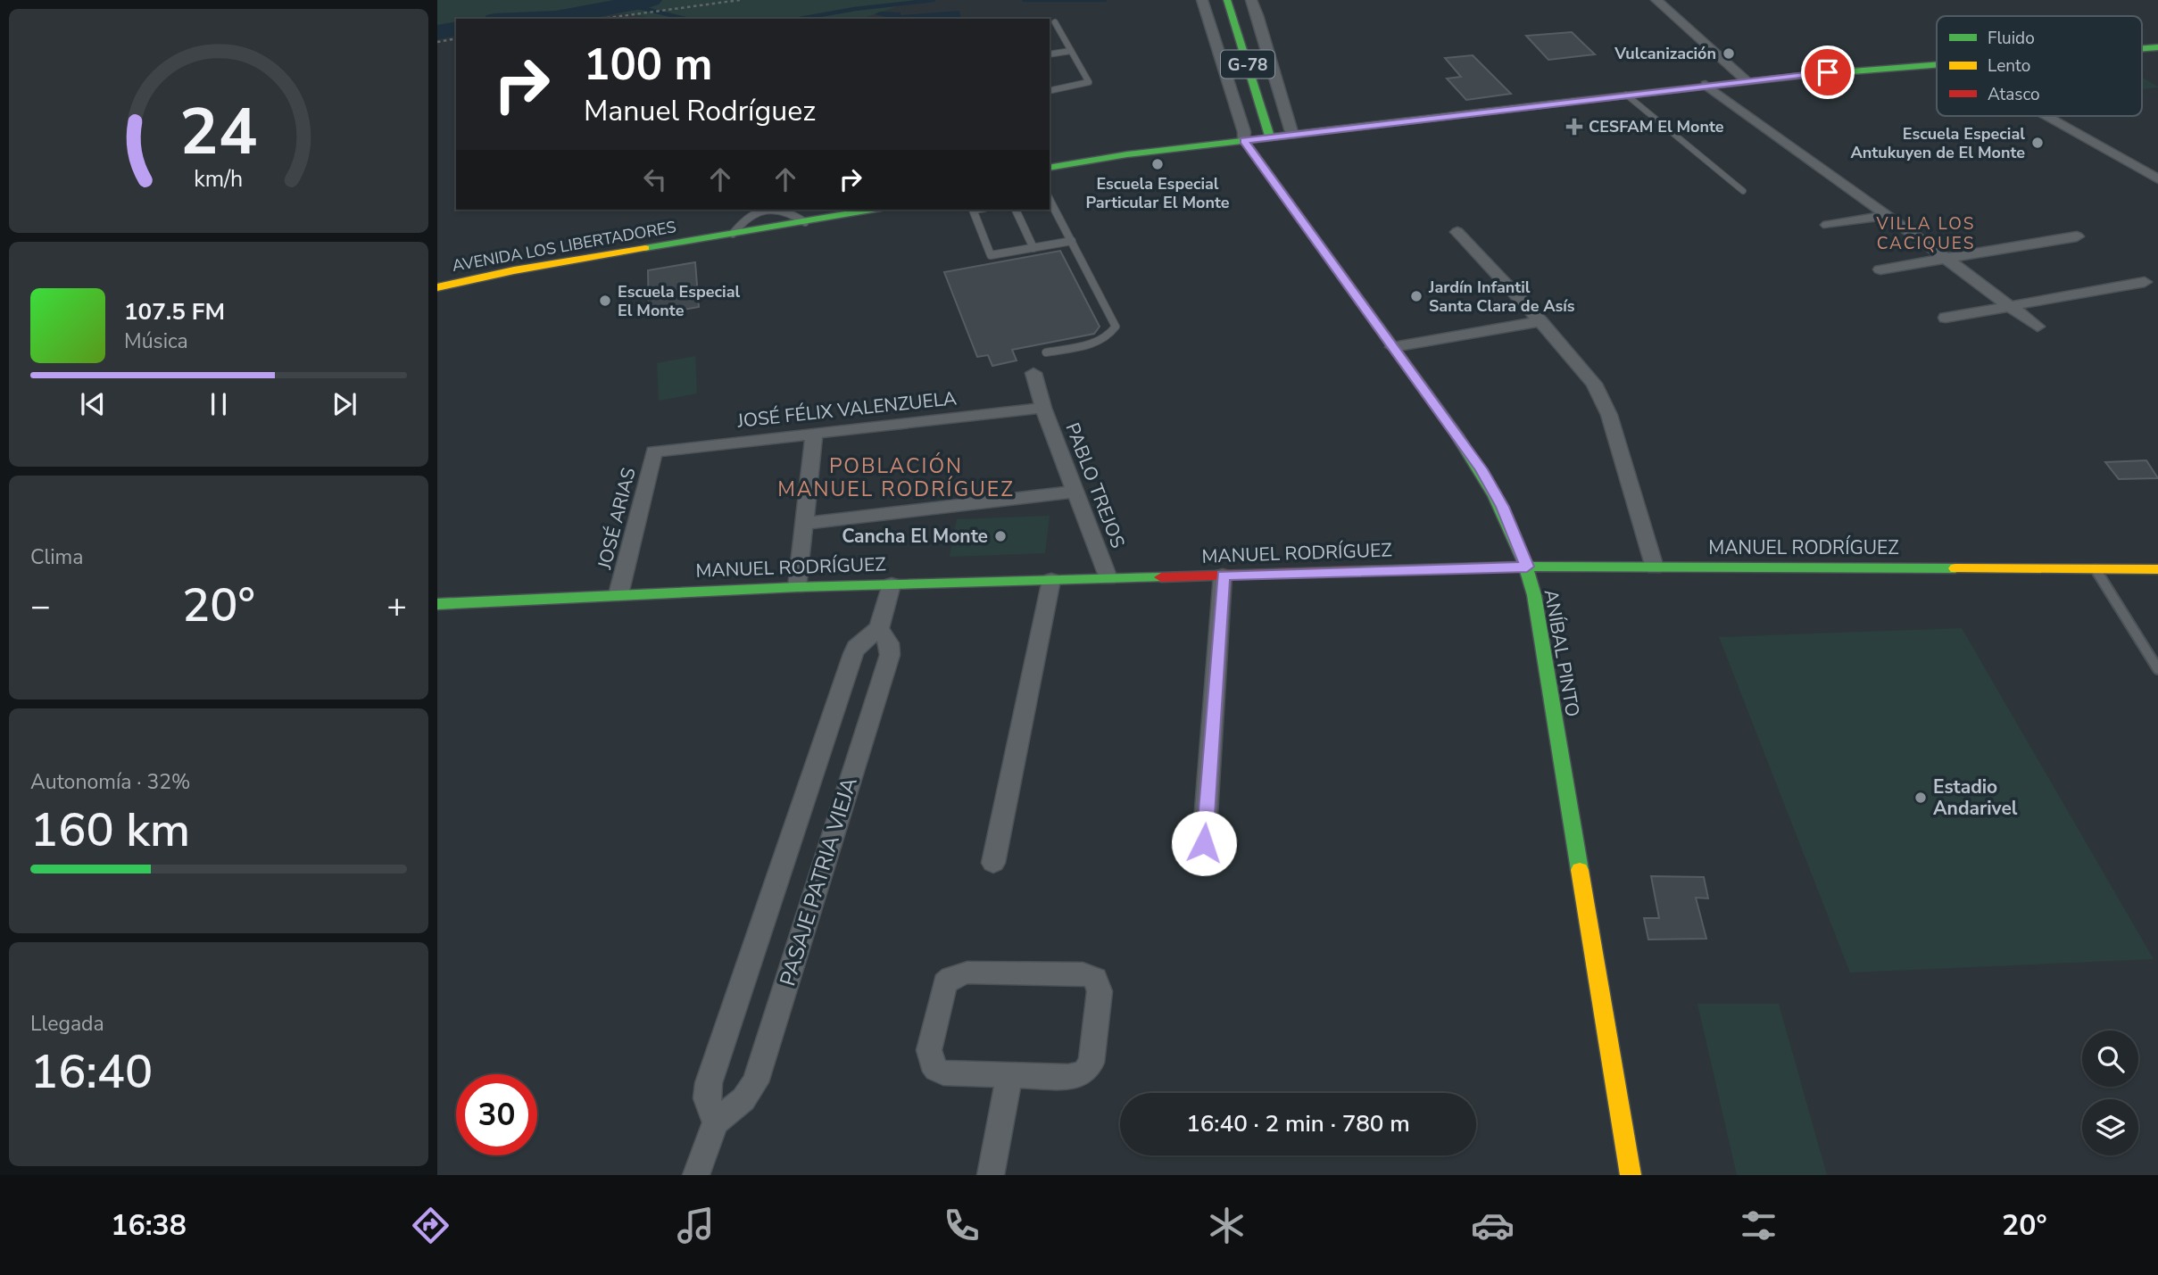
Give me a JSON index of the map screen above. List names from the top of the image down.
{
  "streets": {
    "street": [
      "G-78",
      "AVENIDA LOS LIBERTADORES",
      "JOSÉ FÉLIX VALENZUELA",
      "PABLO TREJOS",
      "JOSÉ ARIAS",
      "MANUEL RODRÍGUEZ",
      "ANÍBAL PINTO",
      "PASAJE PATRIA VIEJA"
    ]
  },
  "crossings": [
    ["JOSÉ FÉLIX VALENZUELA", "PABLO TREJOS"],
    ["JOSÉ FÉLIX VALENZUELA", "JOSÉ ARIAS"],
    ["PABLO TREJOS", "MANUEL RODRÍGUEZ"],
    ["JOSÉ ARIAS", "MANUEL RODRÍGUEZ"],
    ["MANUEL RODRÍGUEZ", "ANÍBAL PINTO"]
  ],
  "districts": ["VILLA LOS CACIQUES", "POBLACIÓN MANUEL RODRÍGUEZ"],
  "places": {
    "other": [
      "Vulcanización",
      "Escuela Especial Antukuyen de El Monte",
      "Escuela Especial Particular El Monte",
      "Jardín Infantil Santa Clara de Asís",
      "Escuela Especial El Monte",
      "Cancha El Monte",
      "Estadio Andarivel"
    ],
    "health": ["CESFAM El Monte"]
  },
  "legend": ["Fluido", "Lento", "Atasco"],
  "page": {
    "turn": ["100 m", "Manuel Rodríguez"],
    "song": ["107.5 FM", "Música"],
    "tile": [
      "Clima",
      ["Autonomía · 32%", "160 km"],
      ["Llegada", "16:40"]
    ],
    "heat": ["−", "20°", "+"],
    "limit": "30",
    "trip": "16:40 · 2 min · 780 m",
    "tabs": ["16:38", "20°"],
    "gauge": ["24", "km/h"]
  }
}
